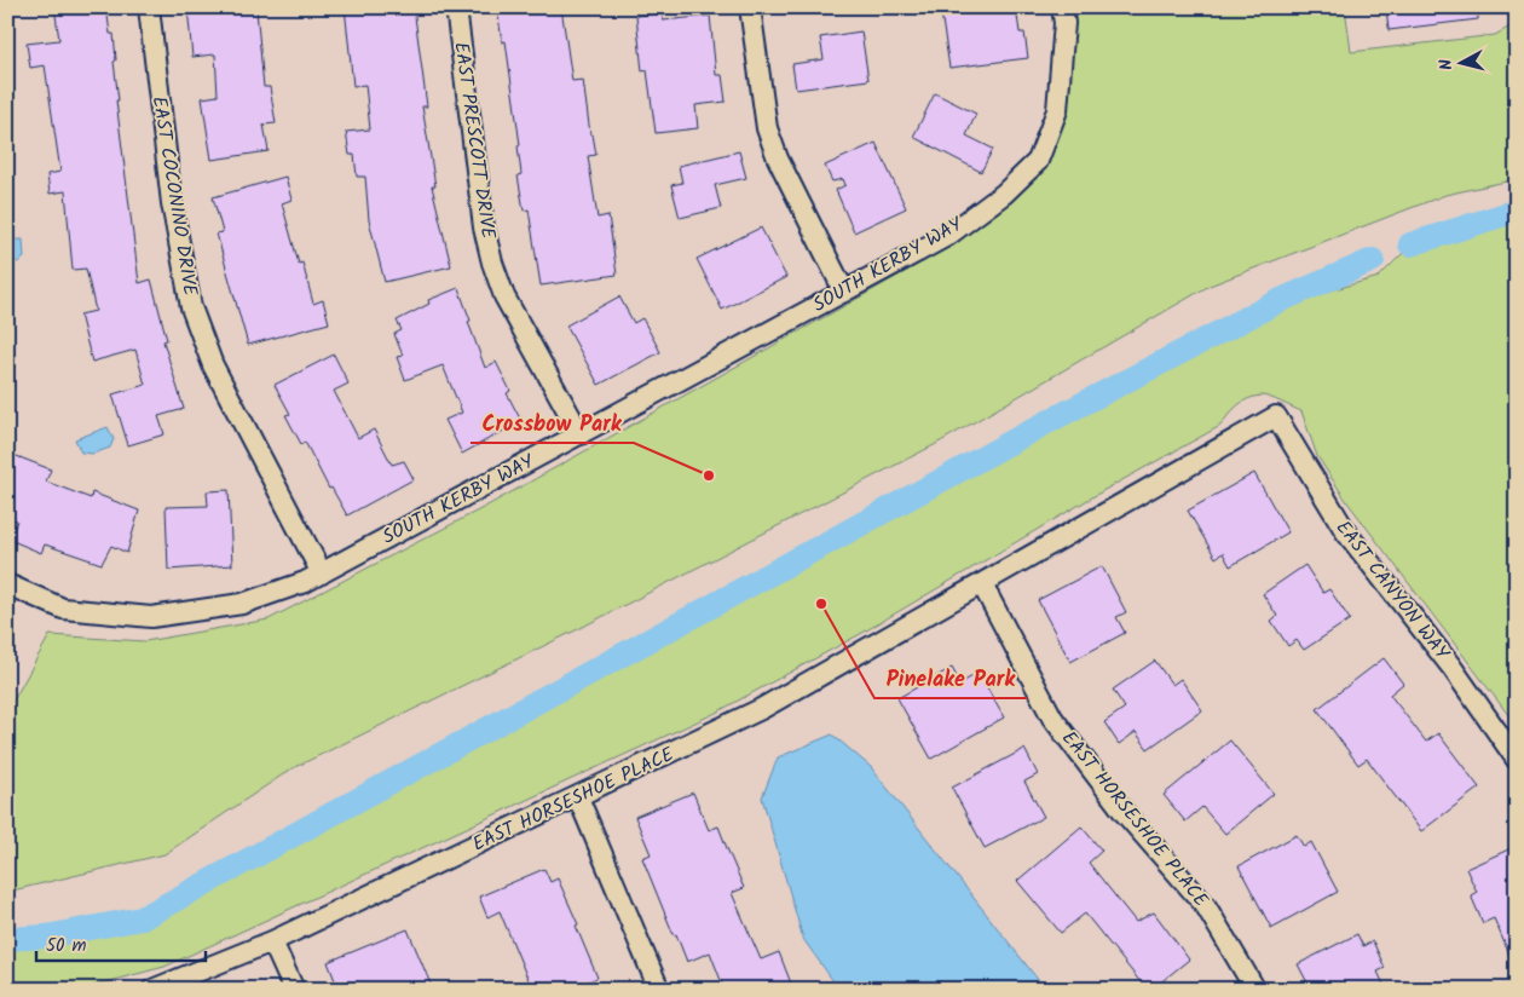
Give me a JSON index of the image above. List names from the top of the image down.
{
  "streets": {
    "street": [
      "EAST PRESCOTT DRIVE",
      "EAST COCONINO DRIVE",
      "SOUTH KERBY WAY",
      "EAST CANYON WAY",
      "EAST HORSESHOE PLACE"
    ]
  },
  "crossings": [
    ["EAST PRESCOTT DRIVE", "SOUTH KERBY WAY"],
    ["EAST COCONINO DRIVE", "SOUTH KERBY WAY"],
    ["EAST CANYON WAY", "EAST HORSESHOE PLACE"]
  ],
  "places": ["Crossbow Park", "Pinelake Park"],
  "scale_bar": "50 m",
  "north": "left"
}
